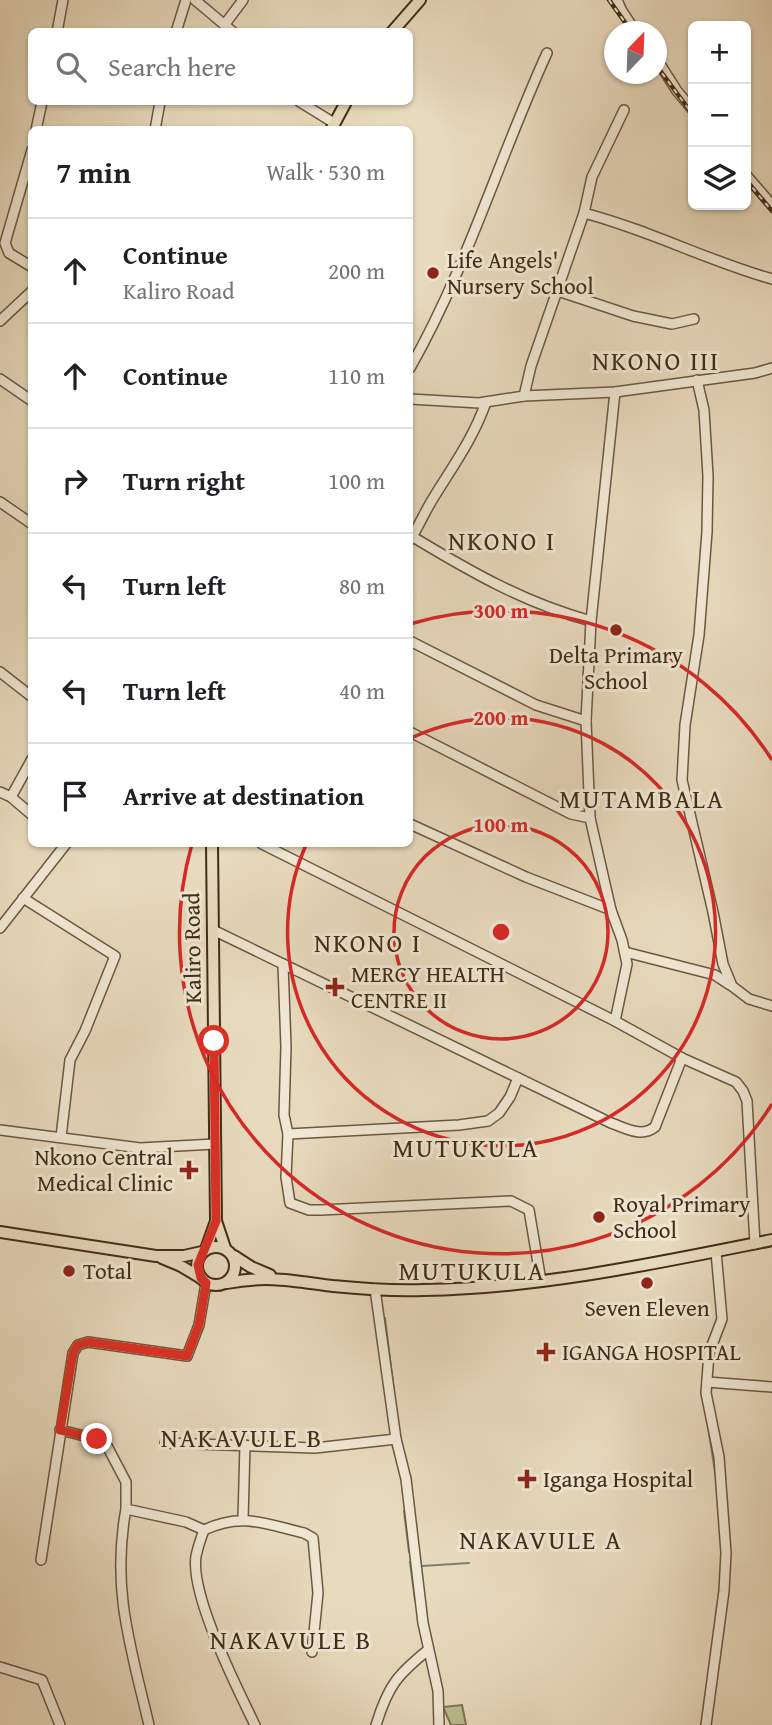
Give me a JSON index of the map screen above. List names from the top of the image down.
{
  "streets": {
    "main road": ["Kaliro Road"]
  },
  "districts": [
    "NKONO III",
    "NKONO I",
    "MUTAMBALA",
    "NKONO I",
    "MUTUKULA",
    "MUTUKULA",
    "NAKAVULE B",
    "NAKAVULE A",
    "NAKAVULE B"
  ],
  "places": {
    "other": [
      "Life Angels' Nursery School",
      "Delta Primary School",
      "Royal Primary School",
      "Total",
      "Seven Eleven"
    ],
    "health": [
      "MERCY HEALTH CENTRE II",
      "Nkono Central Medical Clinic",
      "IGANGA HOSPITAL",
      "Iganga Hospital"
    ]
  },
  "north": "top right",
  "page": {
    "map_buttons": ["+", "−"],
    "search": "Search here",
    "heading": ["7 min", "Walk · 530 m"],
    "list": [
      ["Continue", "Kaliro Road", "200 m"],
      ["Continue", "110 m"],
      ["Turn right", "100 m"],
      ["Turn left", "80 m"],
      ["Turn left", "40 m"],
      "Arrive at destination"
    ]
  },
  "rings": ["300 m", "200 m", "100 m"]
}
